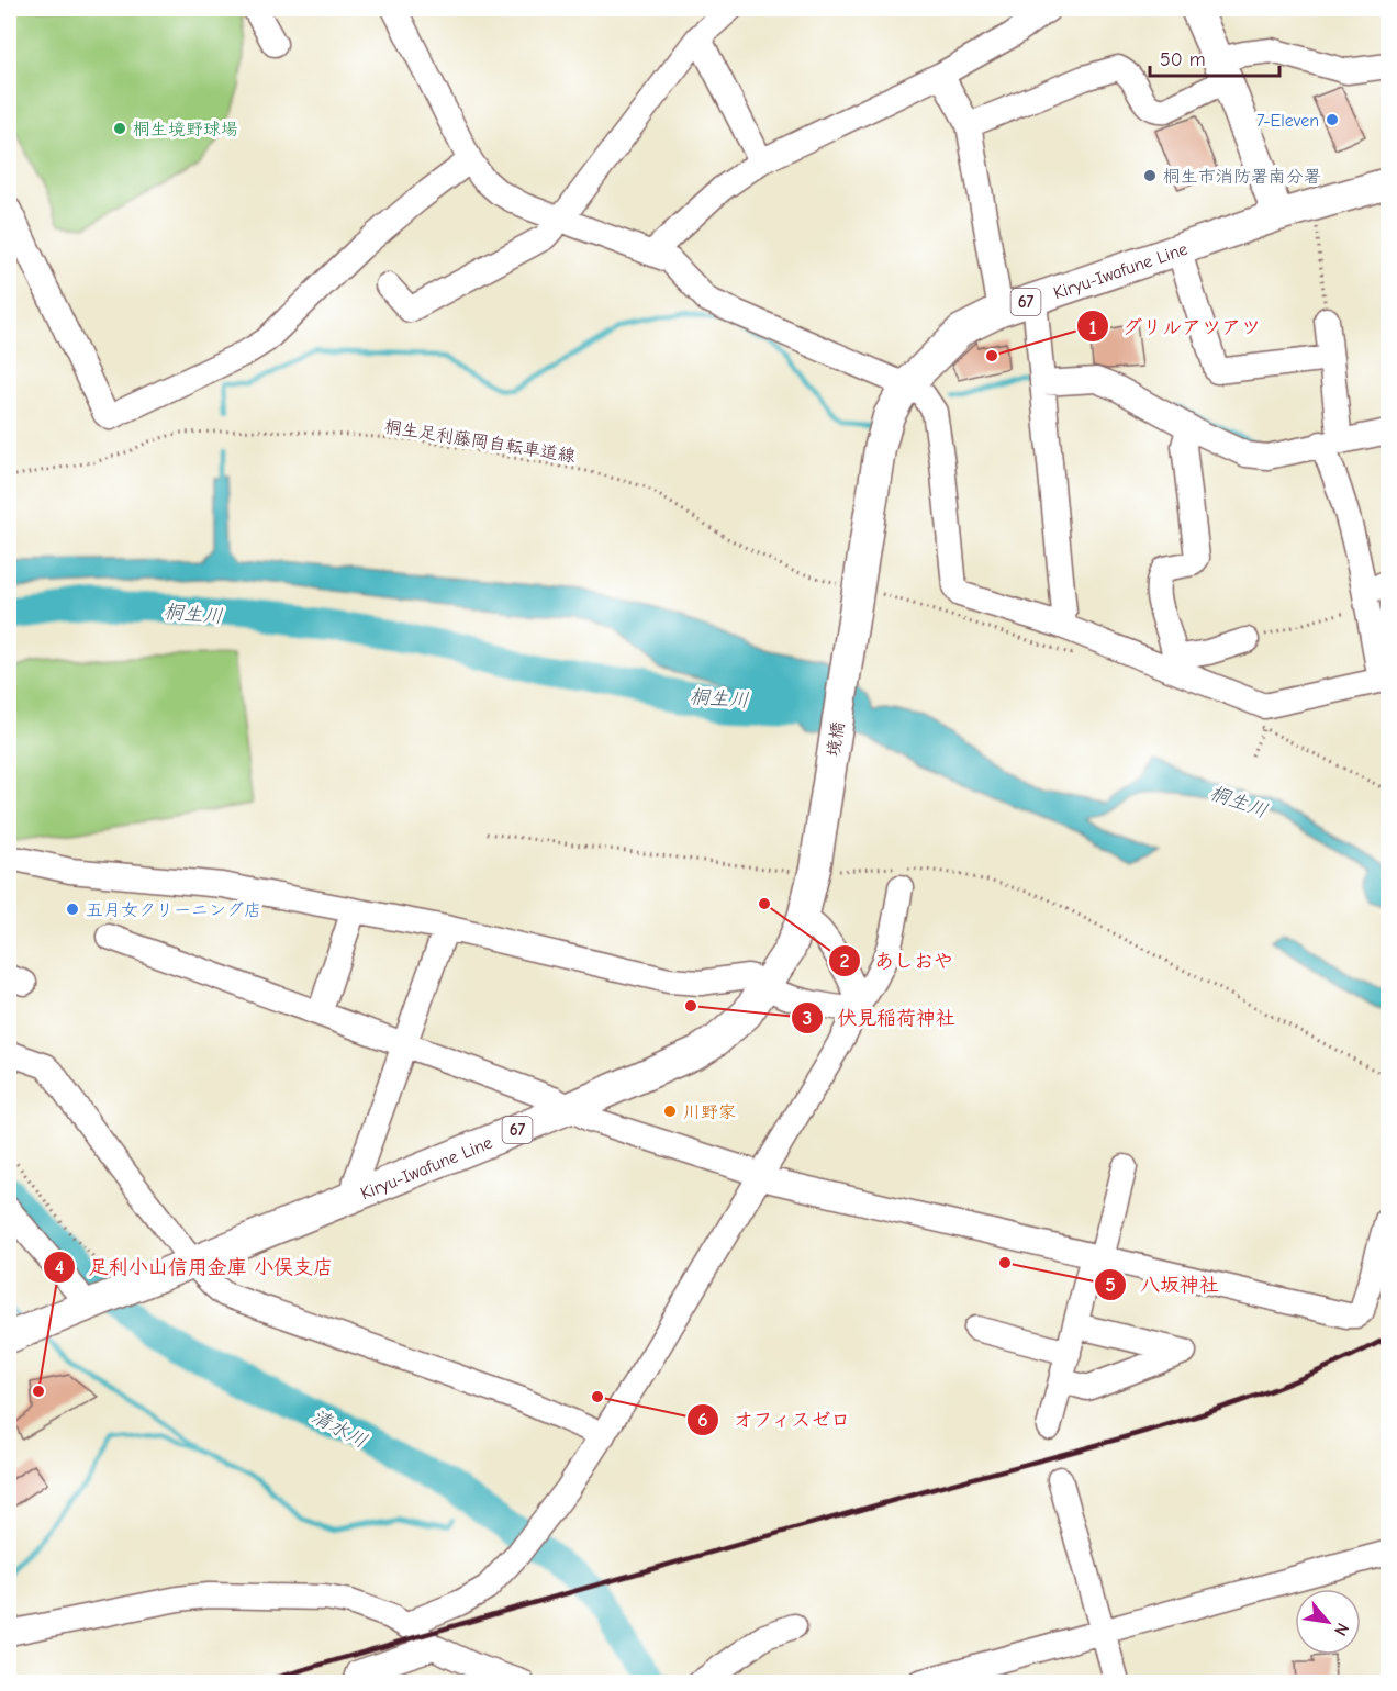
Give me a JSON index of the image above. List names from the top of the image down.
{
  "streets": {
    "main road": ["Kiryu-Iwafune Line", "67", "境橋"],
    "path": ["桐生足利藤岡自転車道線"]
  },
  "crossings": [
    ["Kiryu-Iwafune Line", "67"],
    ["Kiryu-Iwafune Line", "桐生足利藤岡自転車道線"],
    ["Kiryu-Iwafune Line", "境橋"],
    ["桐生足利藤岡自転車道線", "境橋"]
  ],
  "water": ["桐生川", "清水川"],
  "places": [
    "7-Eleven",
    "桐生境野球場",
    "桐生市消防署南分署",
    "グリルアツアツ",
    "あしおや",
    "五月女クリーニング店",
    "伏見稲荷神社",
    "川野家",
    "八坂神社",
    "足利小山信用金庫 小俣支店",
    "オフィスゼロ"
  ],
  "scale_bar": "50 m",
  "north": "bottom right"
}
